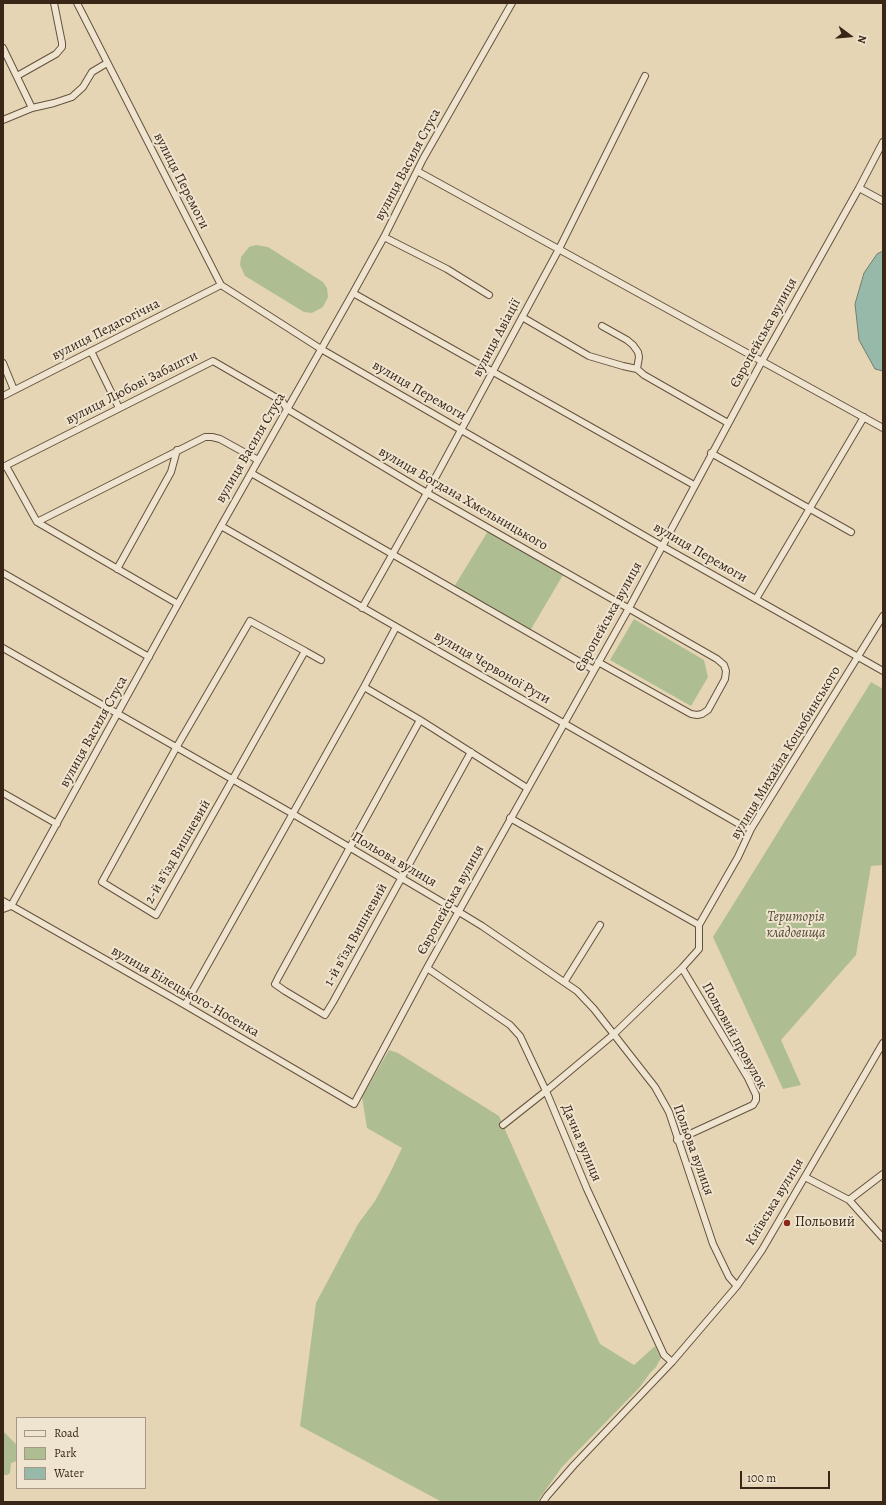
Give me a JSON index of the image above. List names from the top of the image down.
{
  "streets": {
    "street": [
      "вулиця Василя Стуса",
      "вулиця Перемоги",
      "вулиця Педагогічна",
      "Європейська вулиця",
      "вулиця Авіації",
      "вулиця Любові Забашти",
      "вулиця Богдана Хмельницького",
      "вулиця Червоної Рути",
      "вулиця Михайла Коцюбинського",
      "2-й вʼїзд Вишневий",
      "Польова вулиця",
      "1-й в'їзд Вишневий",
      "вулиця Білецького-Носенка",
      "Польовий провулок",
      "Дачна вулиця",
      "Київська вулиця"
    ]
  },
  "crossings": [
    ["вулиця Василя Стуса", "вулиця Перемоги"],
    ["вулиця Василя Стуса", "вулиця Любові Забашти"],
    ["вулиця Василя Стуса", "вулиця Богдана Хмельницького"],
    ["вулиця Василя Стуса", "вулиця Червоної Рути"],
    ["вулиця Василя Стуса", "Польова вулиця"],
    ["вулиця Василя Стуса", "вулиця Білецького-Носенка"],
    ["вулиця Перемоги", "вулиця Педагогічна"],
    ["вулиця Перемоги", "Європейська вулиця"],
    ["вулиця Перемоги", "вулиця Авіації"],
    ["вулиця Перемоги", "вулиця Михайла Коцюбинського"],
    ["Європейська вулиця", "вулиця Богдана Хмельницького"],
    ["Європейська вулиця", "вулиця Червоної Рути"],
    ["Європейська вулиця", "Польова вулиця"],
    ["Європейська вулиця", "вулиця Білецького-Носенка"],
    ["Європейська вулиця", "Дачна вулиця"],
    ["вулиця Авіації", "вулиця Богдана Хмельницького"],
    ["вулиця Авіації", "вулиця Червоної Рути"],
    ["вулиця Любові Забашти", "вулиця Богдана Хмельницького"],
    ["вулиця Червоної Рути", "вулиця Михайла Коцюбинського"],
    ["вулиця Михайла Коцюбинського", "Польова вулиця"],
    ["вулиця Михайла Коцюбинського", "Польовий провулок"],
    ["вулиця Михайла Коцюбинського", "Дачна вулиця"],
    ["2-й вʼїзд Вишневий", "Польова вулиця"],
    ["Польова вулиця", "1-й в'їзд Вишневий"],
    ["Польова вулиця", "Польовий провулок"],
    ["Польова вулиця", "Київська вулиця"],
    ["Дачна вулиця", "Київська вулиця"]
  ],
  "parks": ["Територія кладовища"],
  "places": ["Польовий"],
  "legend": ["Road", "Park", "Water"],
  "scale_bar": "100 m",
  "north": "right"
}
